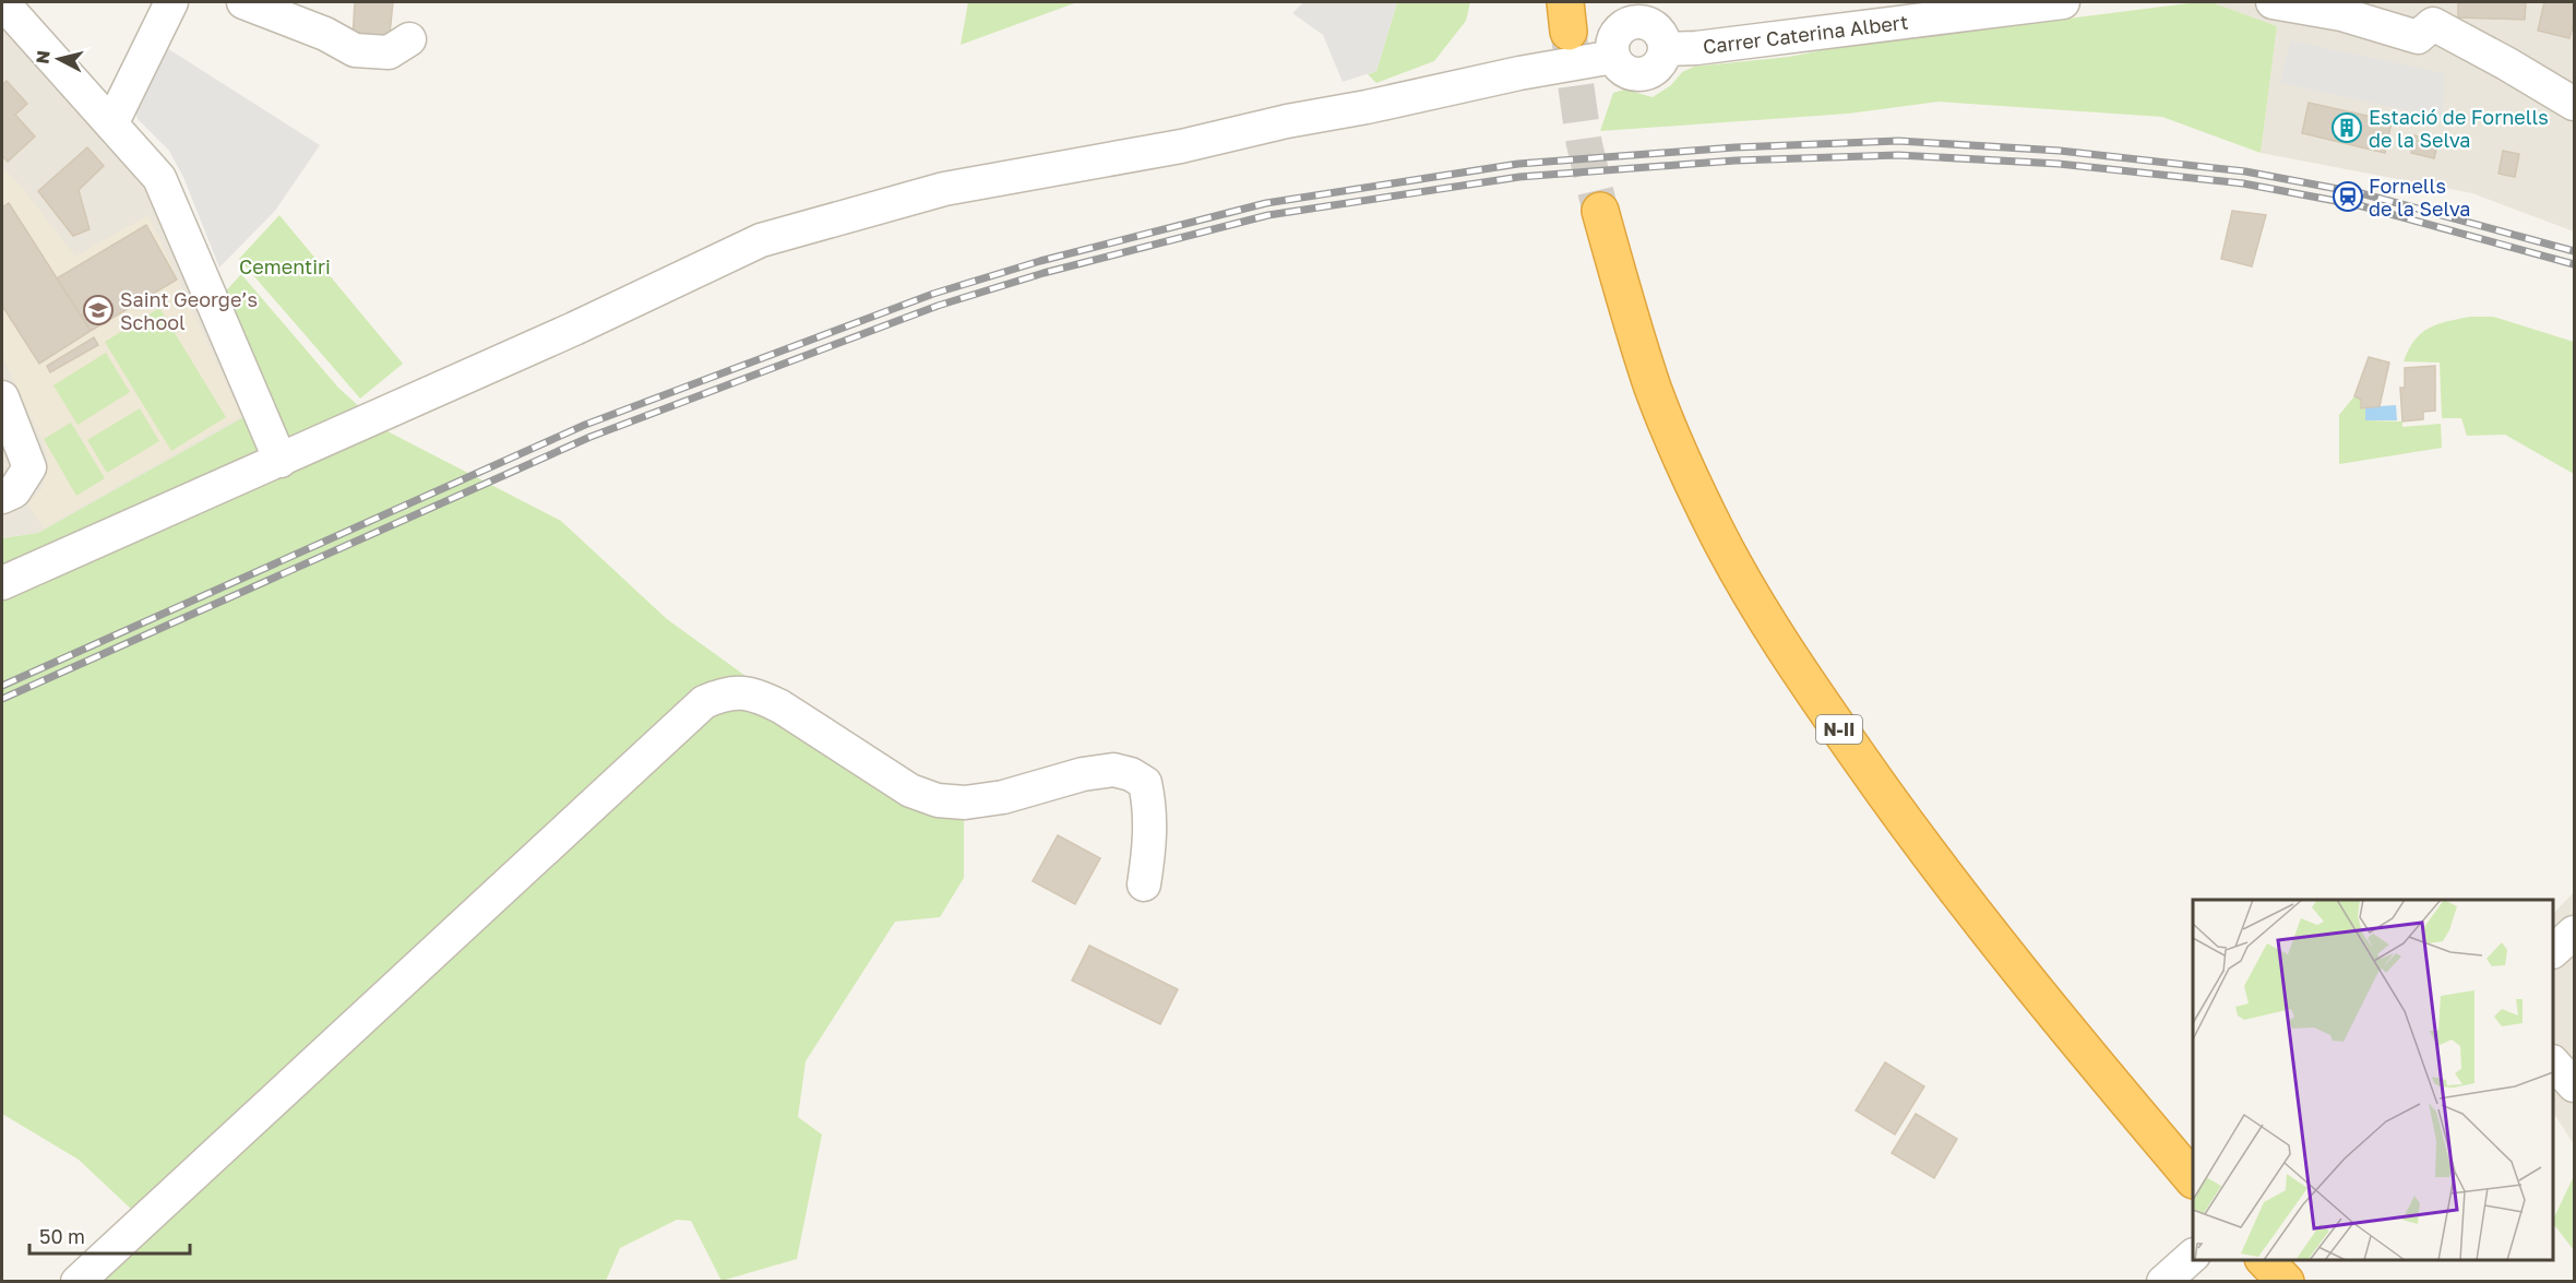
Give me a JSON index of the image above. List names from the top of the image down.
{
  "streets": {
    "highway": ["N-II"],
    "street": ["Carrer Caterina Albert"]
  },
  "parks": ["Cementiri"],
  "places": {
    "building": ["Estació de Fornells de la Selva"],
    "station": ["Fornells de la Selva"],
    "school or university": ["Saint George’s School"]
  },
  "scale_bar": "50 m",
  "north": "left"
}
